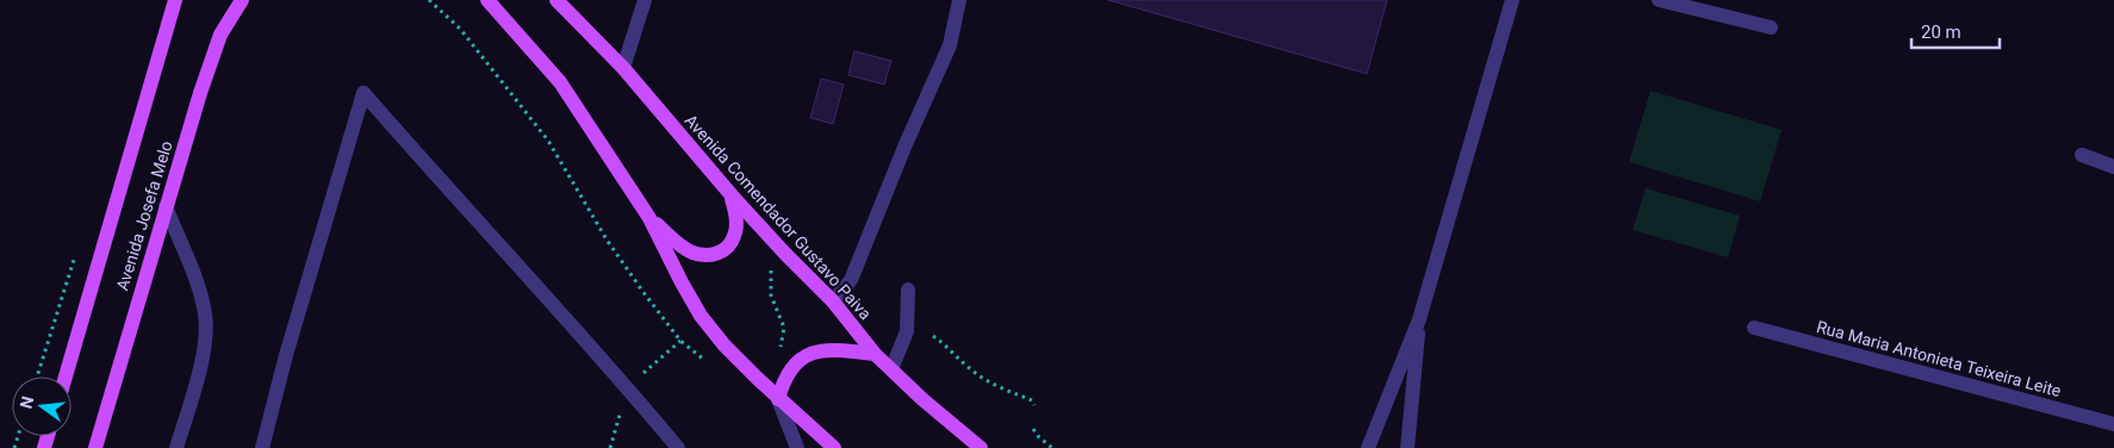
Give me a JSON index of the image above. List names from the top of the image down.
{
  "streets": {
    "main road": ["Avenida Josefa Melo", "Avenida Comendador Gustavo Paiva"],
    "street": ["Rua Maria Antonieta Teixeira Leite"]
  },
  "scale_bar": "20 m",
  "north": "left"
}
